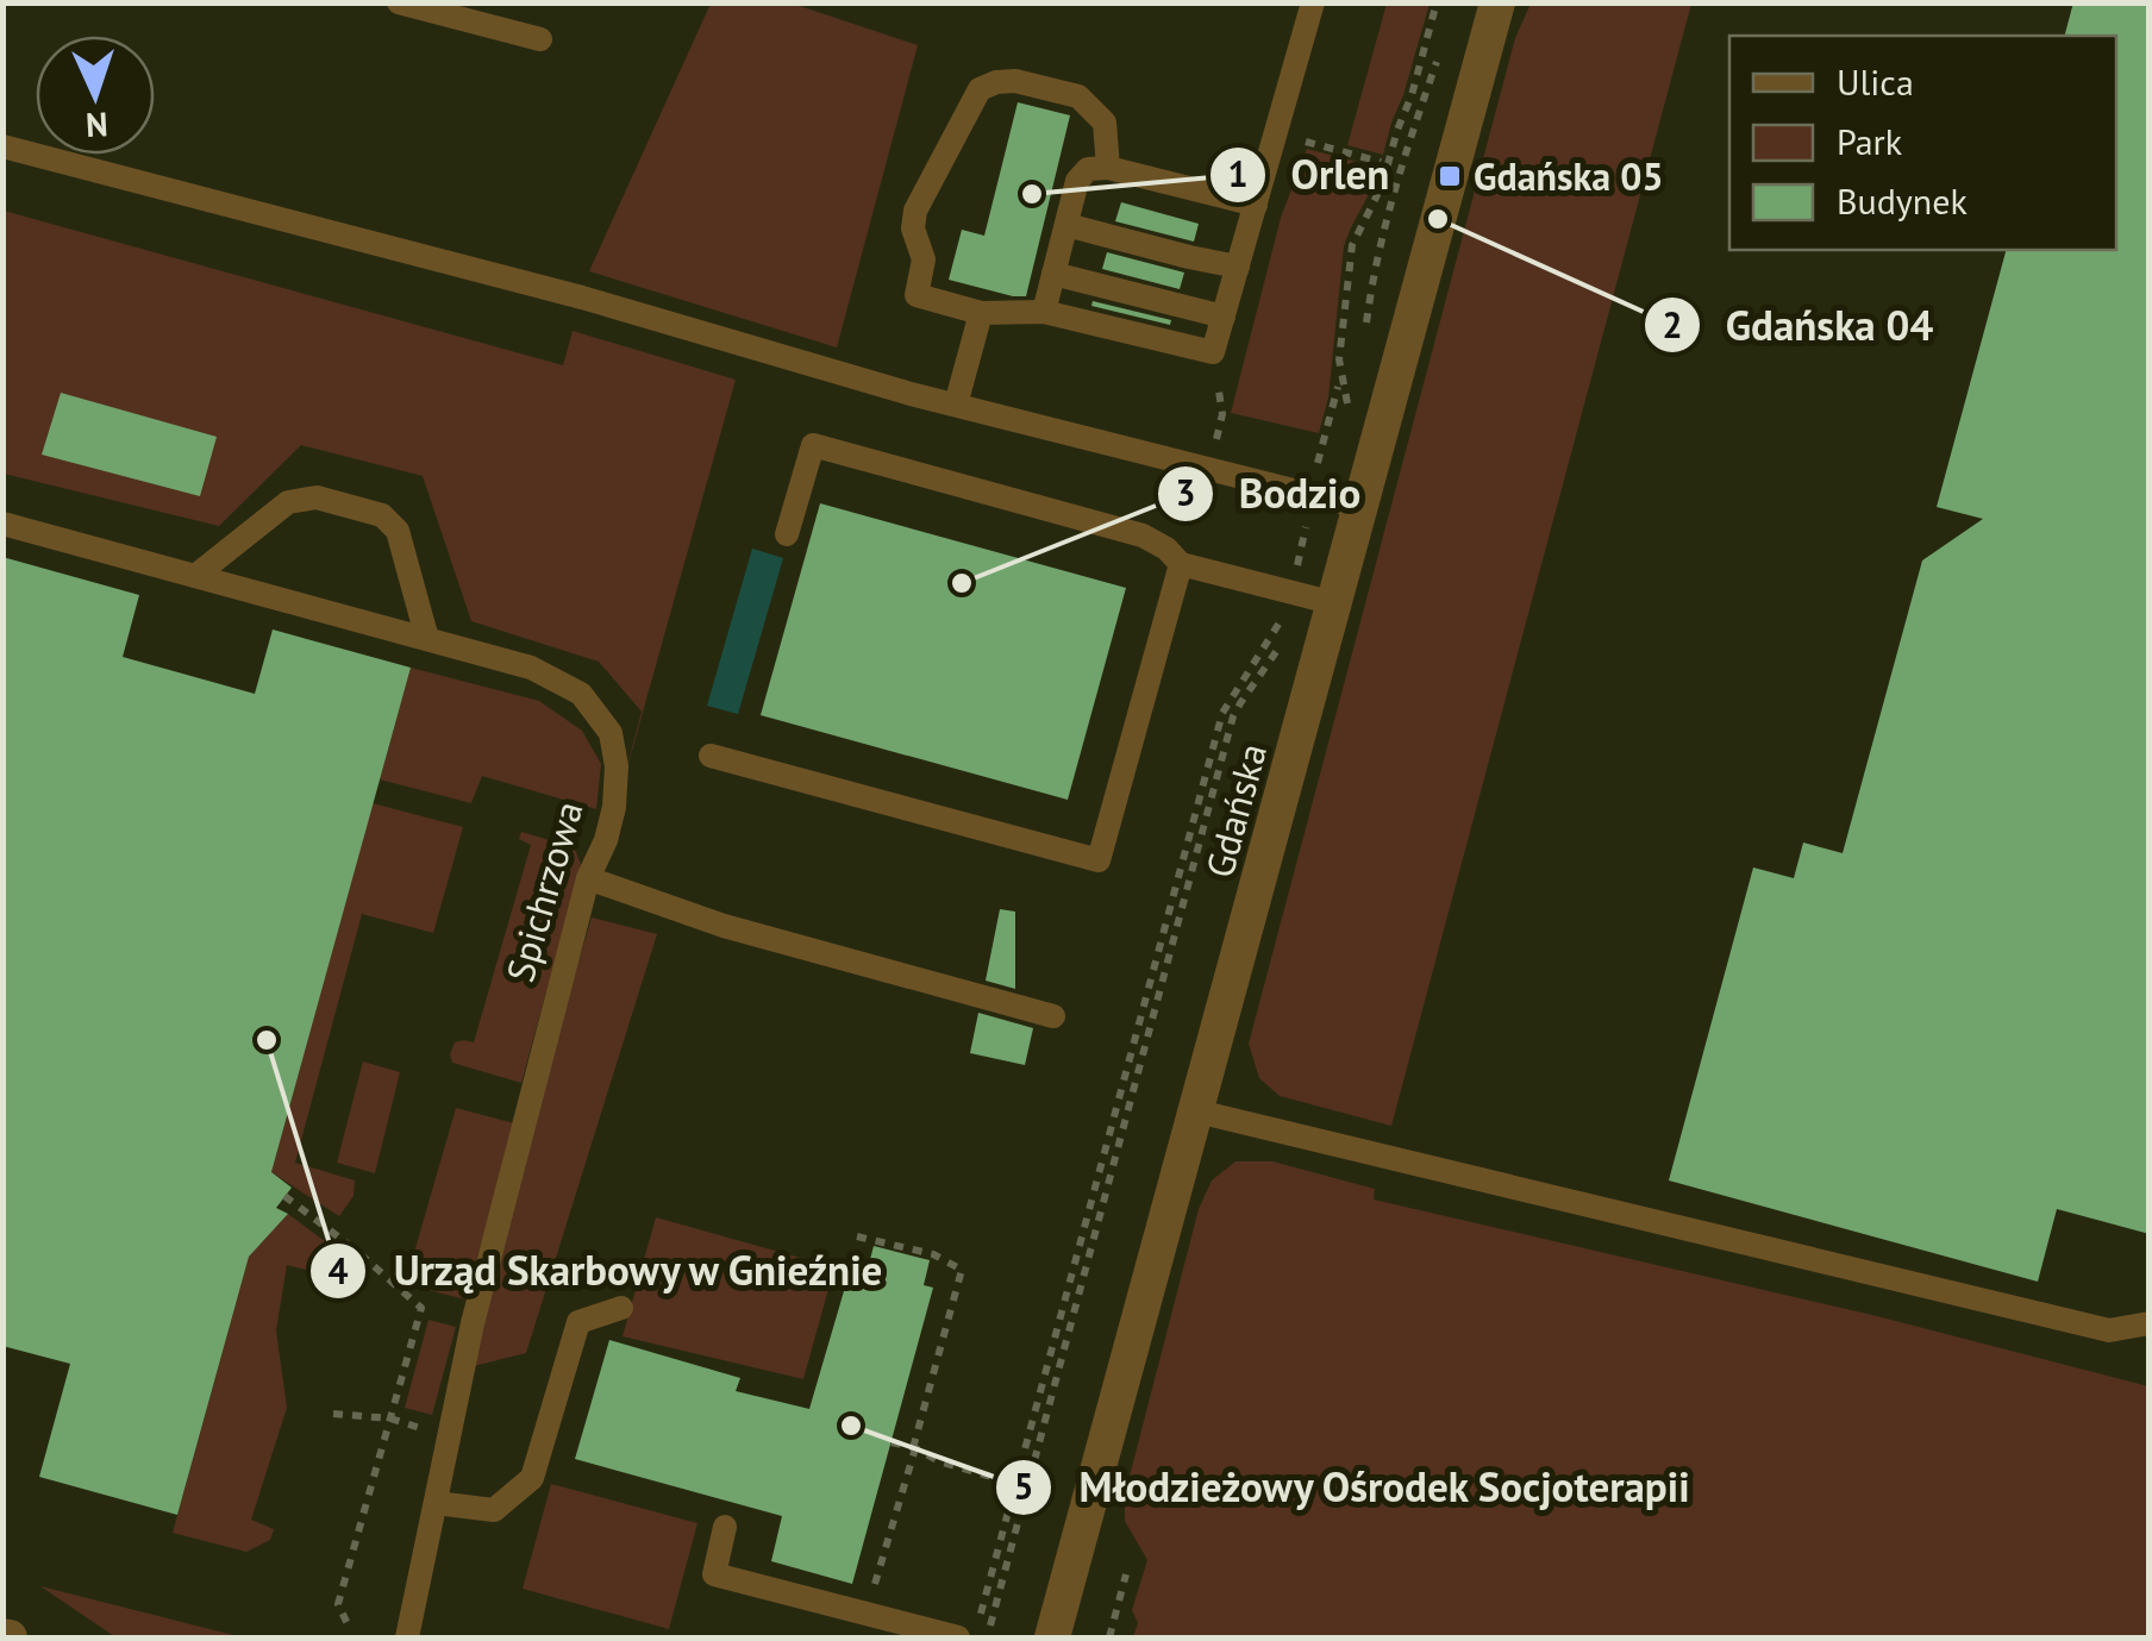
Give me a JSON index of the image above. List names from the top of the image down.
{
  "streets": {
    "street": ["Gdańska"],
    "lane": ["Spichrzowa"]
  },
  "places": {
    "transit": ["Gdańska 05"],
    "other": [
      "Orlen",
      "Gdańska 04",
      "Bodzio",
      "Urząd Skarbowy w Gnieźnie",
      "Młodzieżowy Ośrodek Socjoterapii"
    ]
  },
  "legend": ["Ulica", "Park", "Budynek"],
  "north": "bottom"
}
